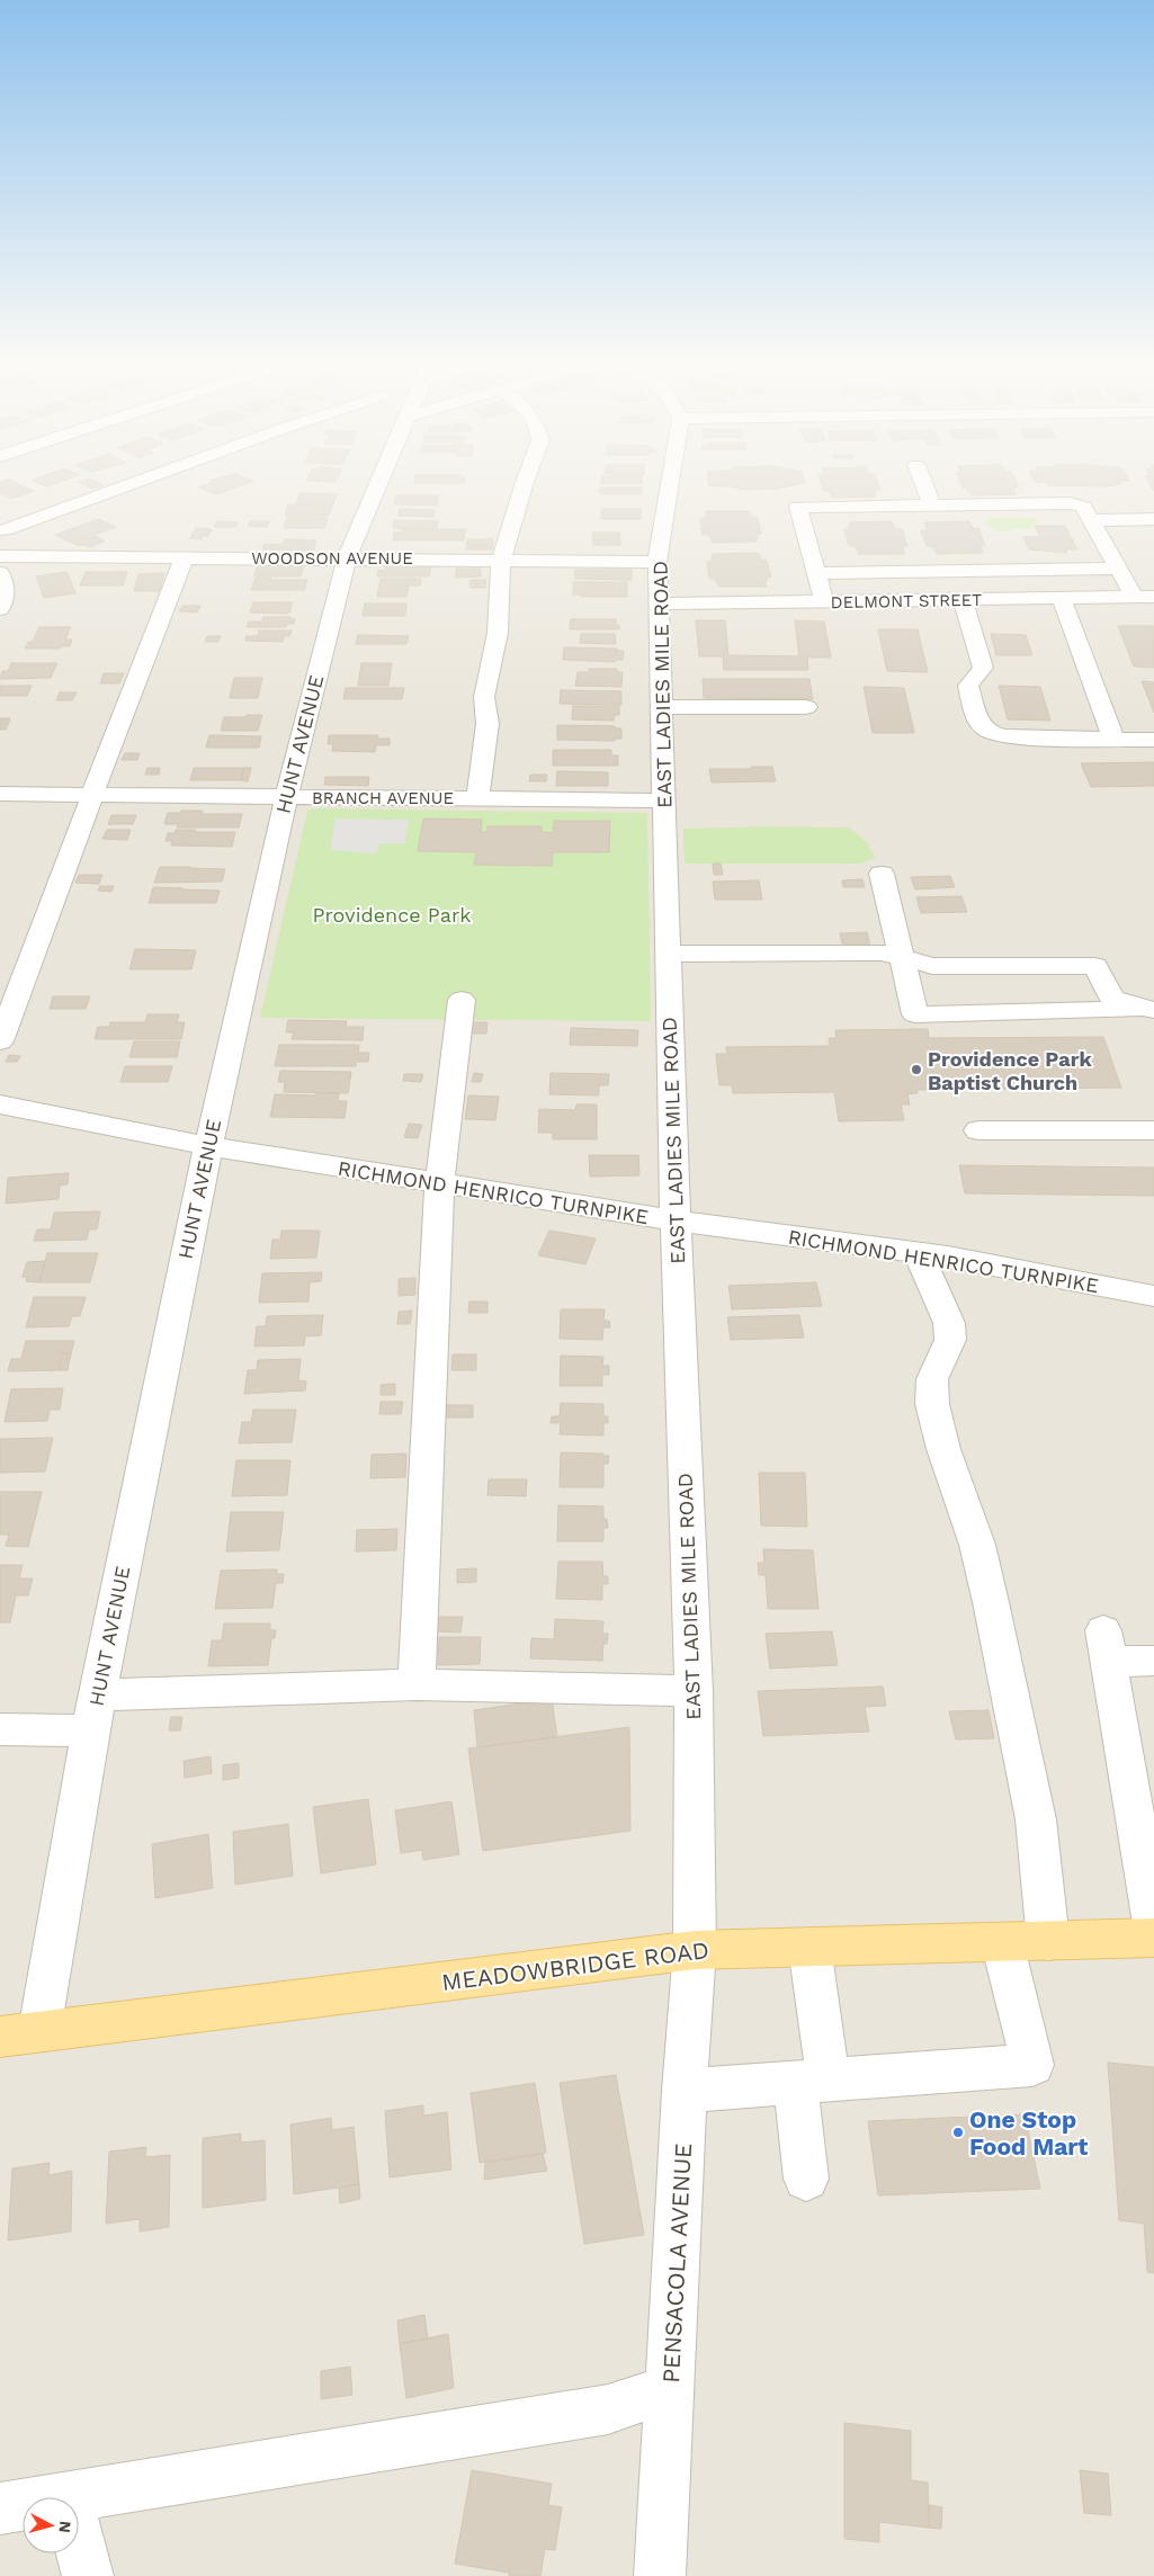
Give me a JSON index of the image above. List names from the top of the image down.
{
  "streets": {
    "main road": ["MEADOWBRIDGE ROAD"],
    "street": [
      "WOODSON AVENUE",
      "DELMONT STREET",
      "EAST LADIES MILE ROAD",
      "HUNT AVENUE",
      "BRANCH AVENUE",
      "RICHMOND HENRICO TURNPIKE",
      "PENSACOLA AVENUE"
    ]
  },
  "crossings": [
    ["WOODSON AVENUE", "EAST LADIES MILE ROAD"],
    ["WOODSON AVENUE", "HUNT AVENUE"],
    ["DELMONT STREET", "EAST LADIES MILE ROAD"],
    ["EAST LADIES MILE ROAD", "BRANCH AVENUE"],
    ["EAST LADIES MILE ROAD", "RICHMOND HENRICO TURNPIKE"],
    ["EAST LADIES MILE ROAD", "MEADOWBRIDGE ROAD"],
    ["EAST LADIES MILE ROAD", "PENSACOLA AVENUE"],
    ["HUNT AVENUE", "BRANCH AVENUE"],
    ["HUNT AVENUE", "RICHMOND HENRICO TURNPIKE"],
    ["HUNT AVENUE", "MEADOWBRIDGE ROAD"],
    ["MEADOWBRIDGE ROAD", "PENSACOLA AVENUE"]
  ],
  "parks": ["Providence Park"],
  "places": ["Providence Park Baptist Church", "One Stop Food Mart"],
  "north": "right"
}
